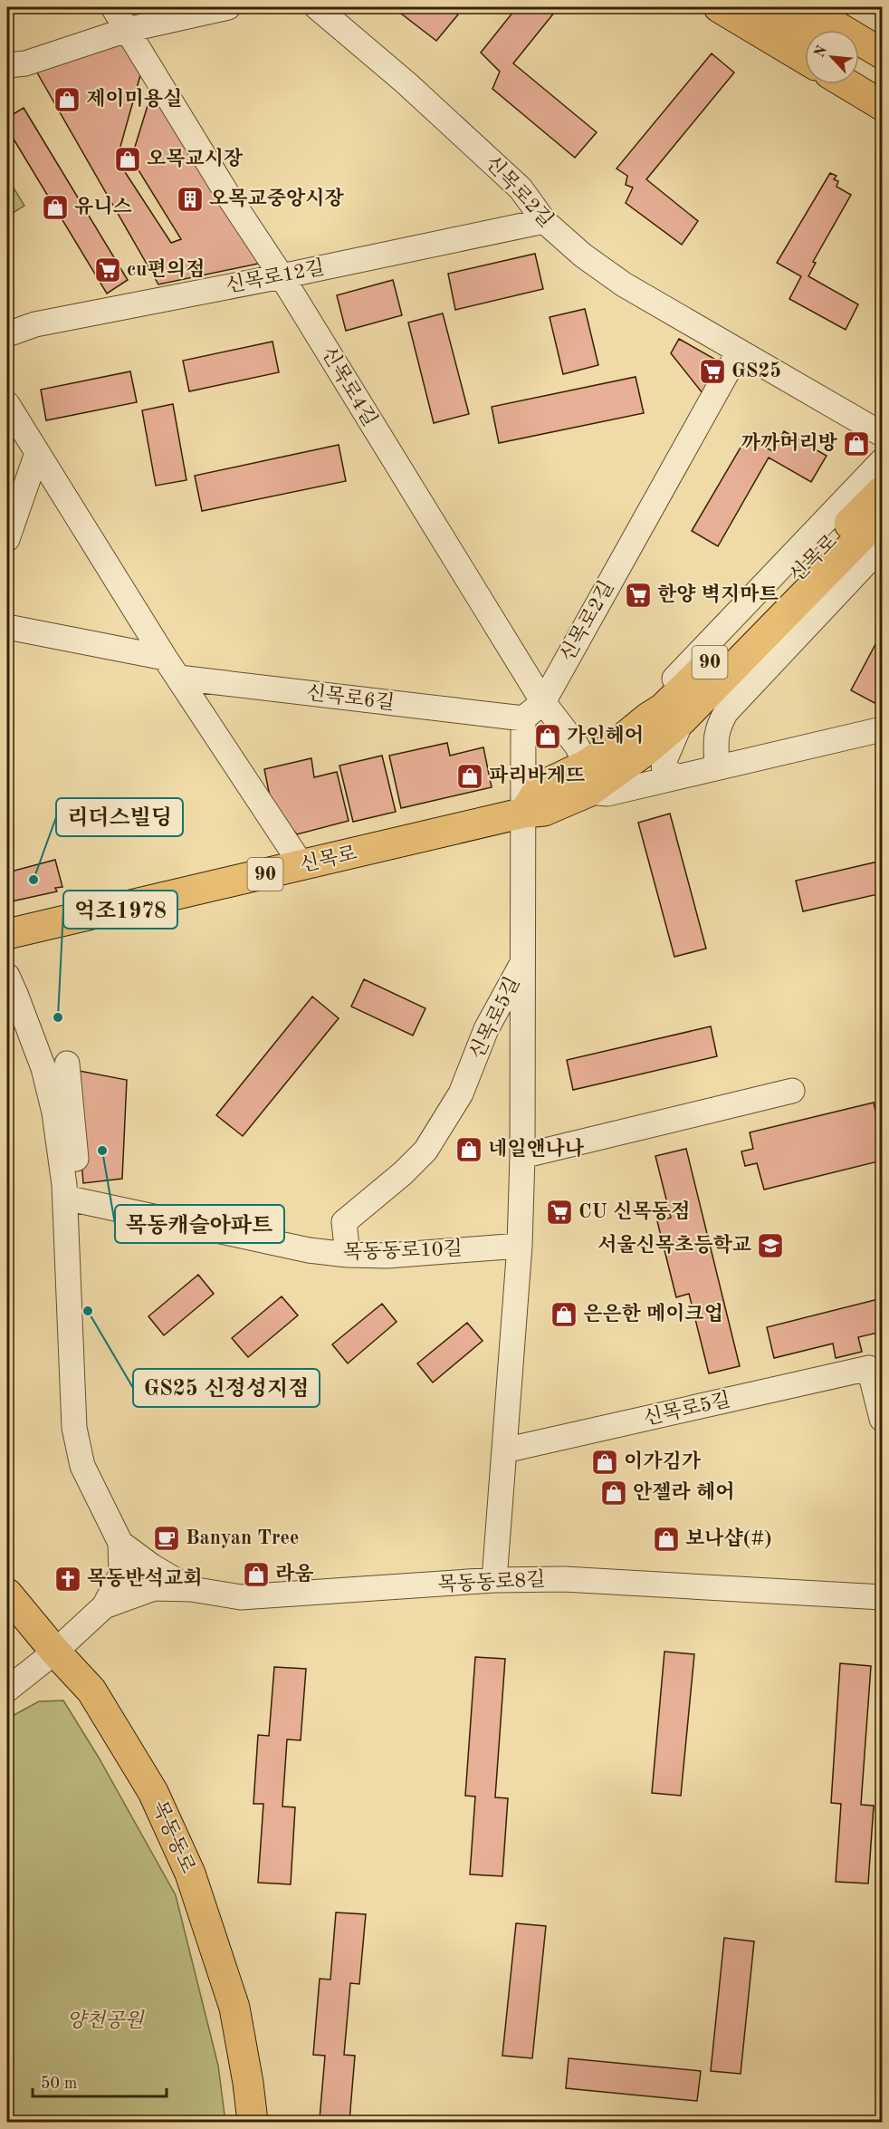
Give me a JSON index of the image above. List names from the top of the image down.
{
  "streets": {
    "main road": ["신목로", "90", "목동동로"],
    "street": [
      "신목로2길",
      "신목로12길",
      "신목로4길",
      "신목로6길",
      "신목로5길",
      "목동동로10길",
      "목동동로8길"
    ]
  },
  "crossings": [
    ["신목로2길", "신목로12길"],
    ["신목로2길", "신목로4길"],
    ["신목로2길", "신목로6길"],
    ["신목로12길", "신목로4길"],
    ["신목로4길", "신목로"],
    ["신목로", "신목로5길"],
    ["신목로5길", "목동동로10길"],
    ["신목로5길", "목동동로8길"]
  ],
  "parks": ["양천공원"],
  "places": {
    "shop": [
      "제이미용실",
      "오목교시장",
      "유니스",
      "까까머리방",
      "가인헤어",
      "파리바게뜨",
      "네일앤나나",
      "은은한 메이크업",
      "이가김가",
      "안젤라 헤어",
      "보나샵(#)",
      "라움"
    ],
    "building": ["오목교중앙시장"],
    "supermarket": [
      "cu편의점",
      "GS25",
      "한양 벽지마트",
      "CU 신목동점"
    ],
    "other": [
      "리더스빌딩",
      "억조1978",
      "목동캐슬아파트",
      "GS25 신정성지점"
    ],
    "school or university": ["서울신목초등학교"],
    "cafe": ["Banyan Tree"],
    "church": ["목동반석교회"]
  },
  "scale_bar": "50 m",
  "north": "top left"
}
